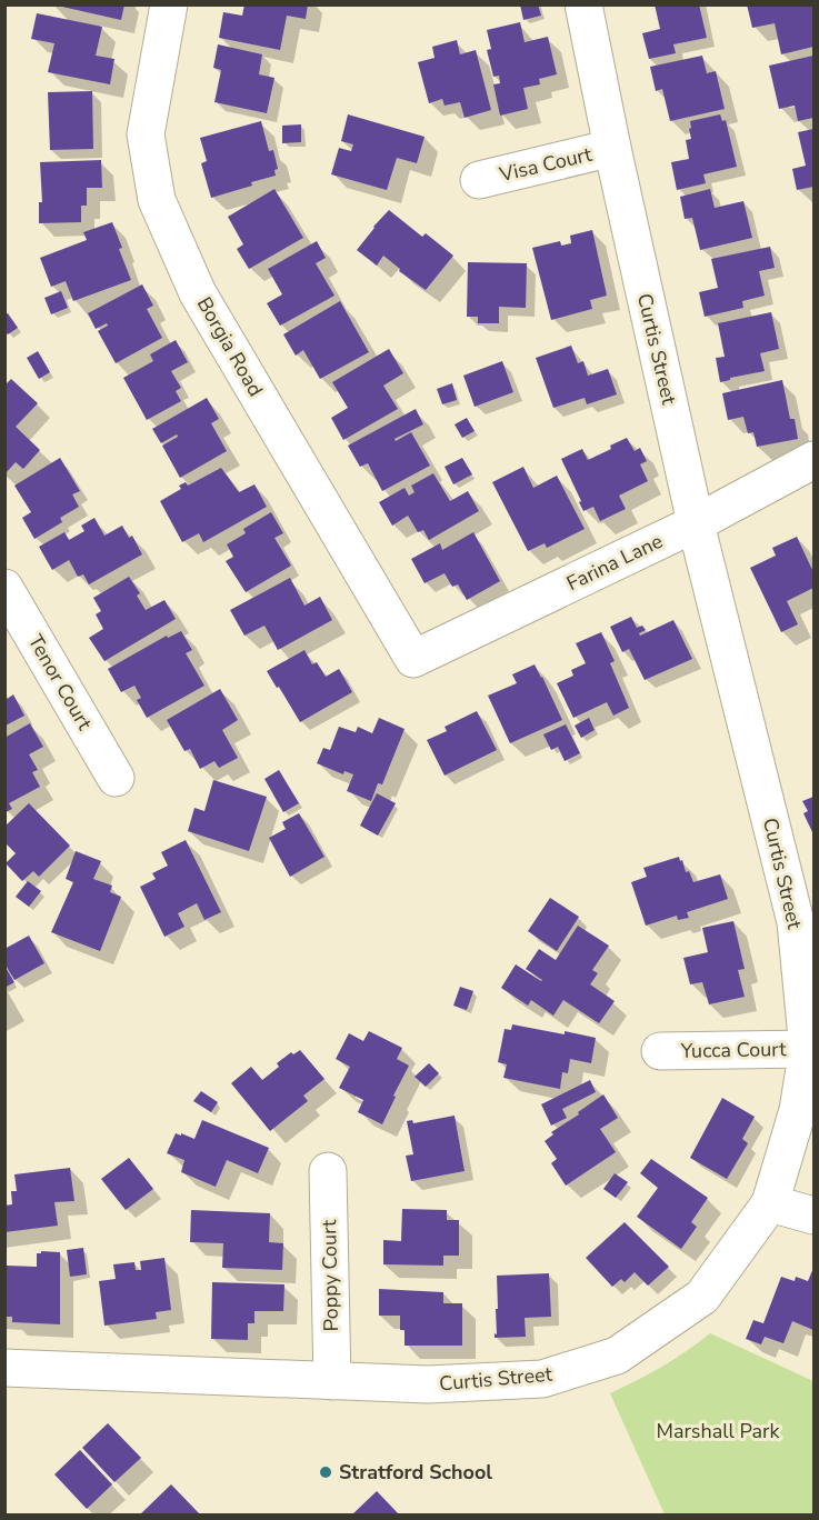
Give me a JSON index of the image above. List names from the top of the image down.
{
  "streets": {
    "street": [
      "Visa Court",
      "Borgia Road",
      "Curtis Street",
      "Farina Lane",
      "Tenor Court",
      "Yucca Court",
      "Poppy Court"
    ]
  },
  "crossings": [
    ["Visa Court", "Curtis Street"],
    ["Borgia Road", "Farina Lane"],
    ["Curtis Street", "Farina Lane"],
    ["Curtis Street", "Yucca Court"],
    ["Curtis Street", "Poppy Court"]
  ],
  "parks": ["Marshall Park"],
  "places": ["Stratford School"]
}
